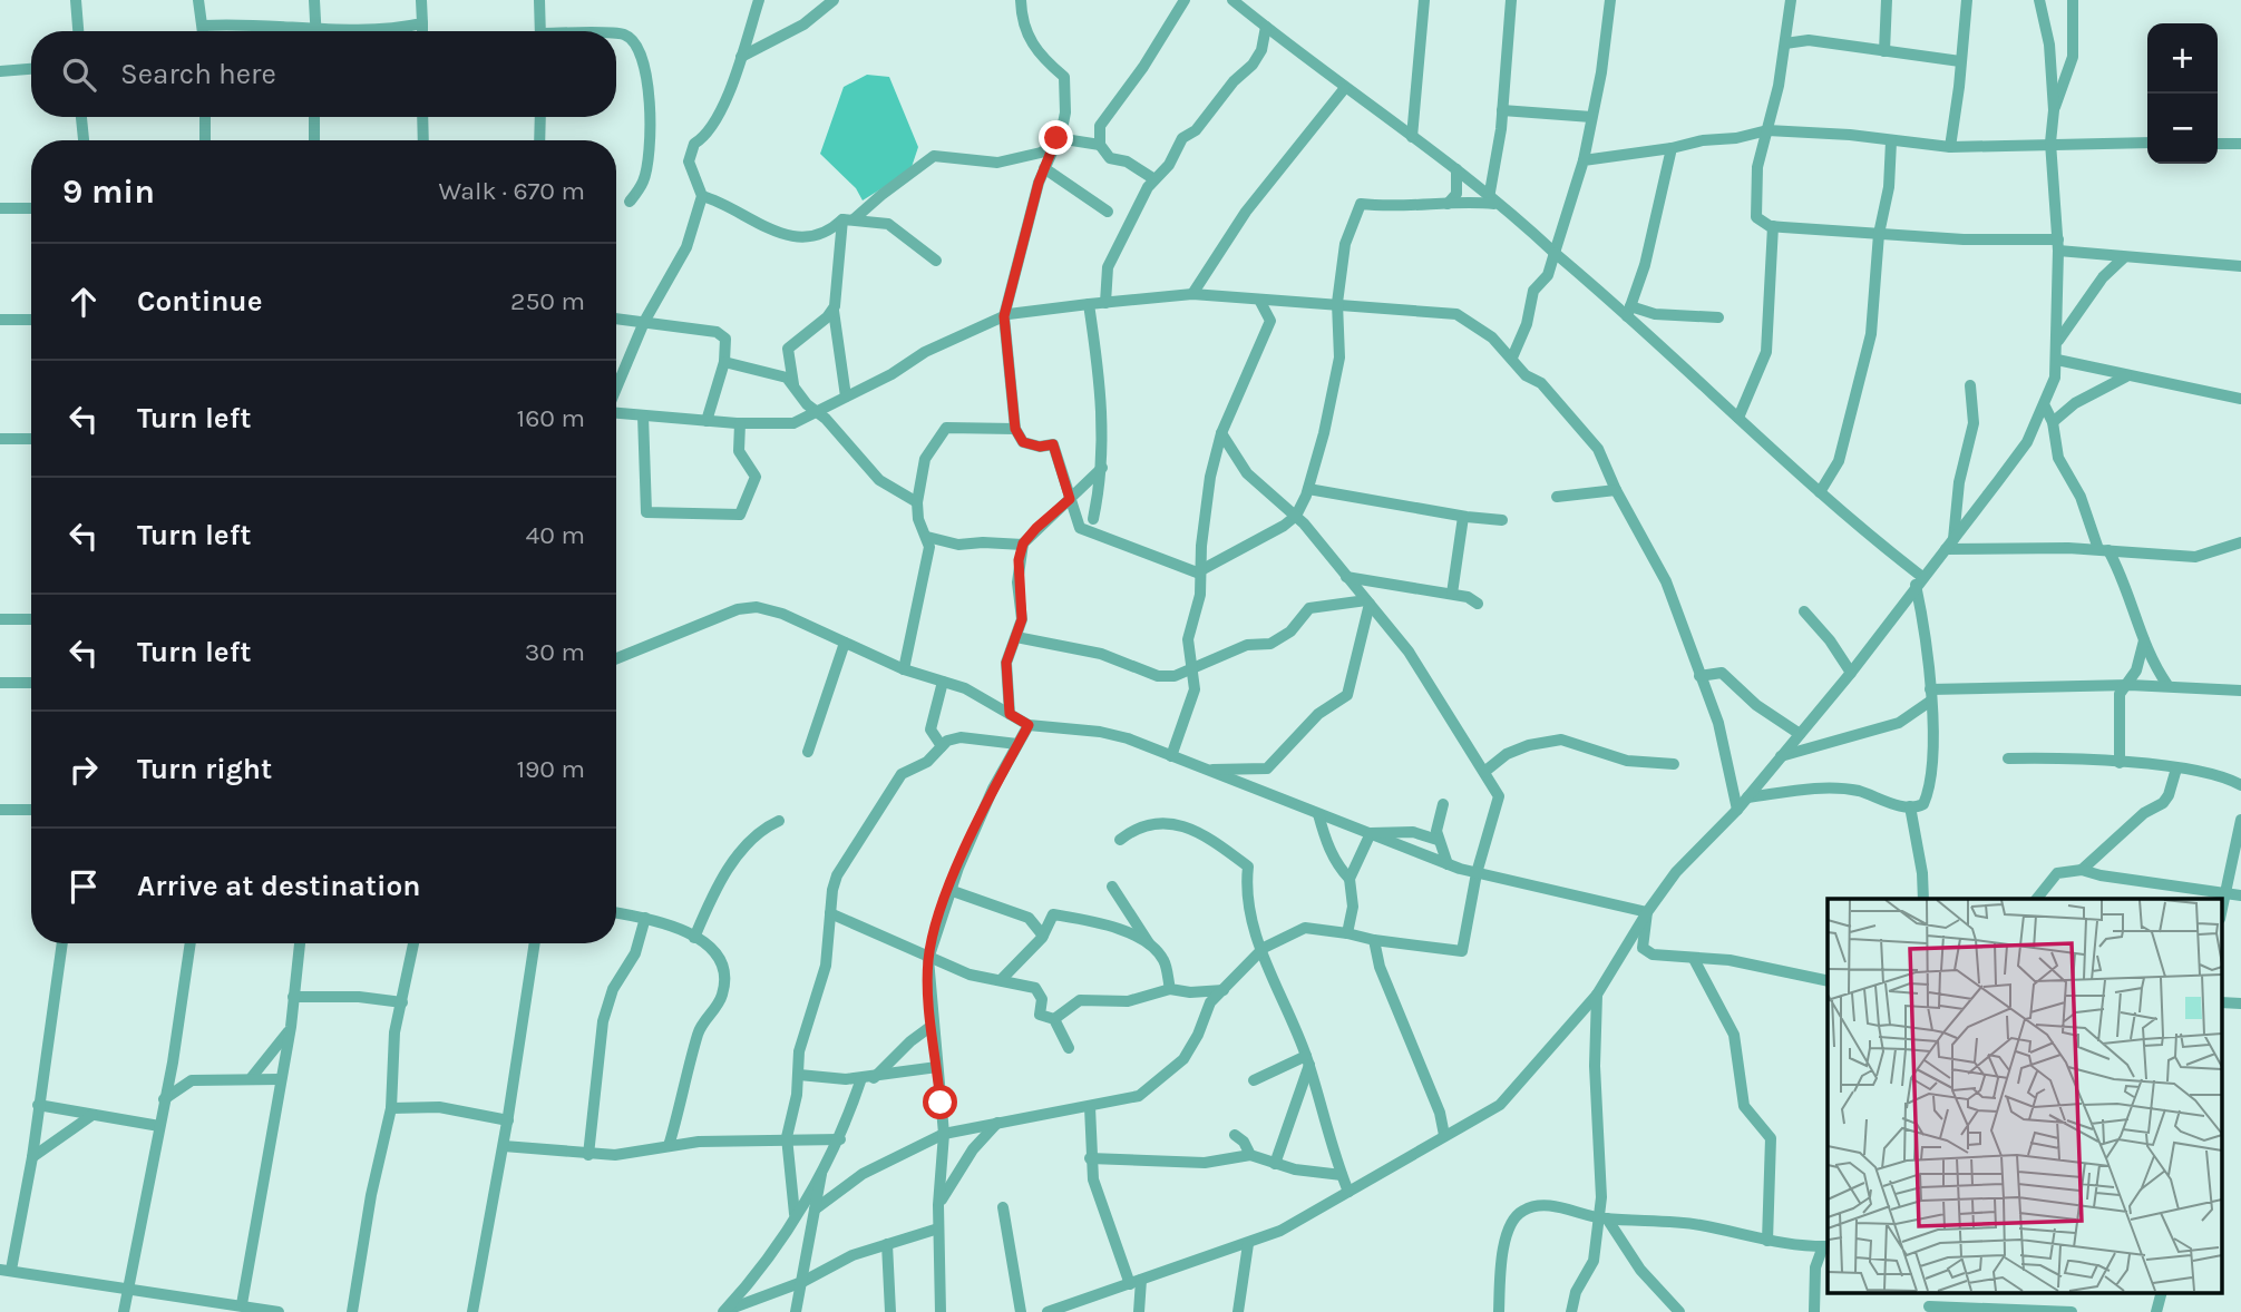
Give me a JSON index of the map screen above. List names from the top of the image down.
{
  "page": {
    "map_buttons": ["+", "−"],
    "search": "Search here",
    "heading": ["9 min", "Walk · 670 m"],
    "list": [
      ["Continue", "250 m"],
      ["Turn left", "160 m"],
      ["Turn left", "40 m"],
      ["Turn left", "30 m"],
      ["Turn right", "190 m"],
      "Arrive at destination"
    ]
  }
}
